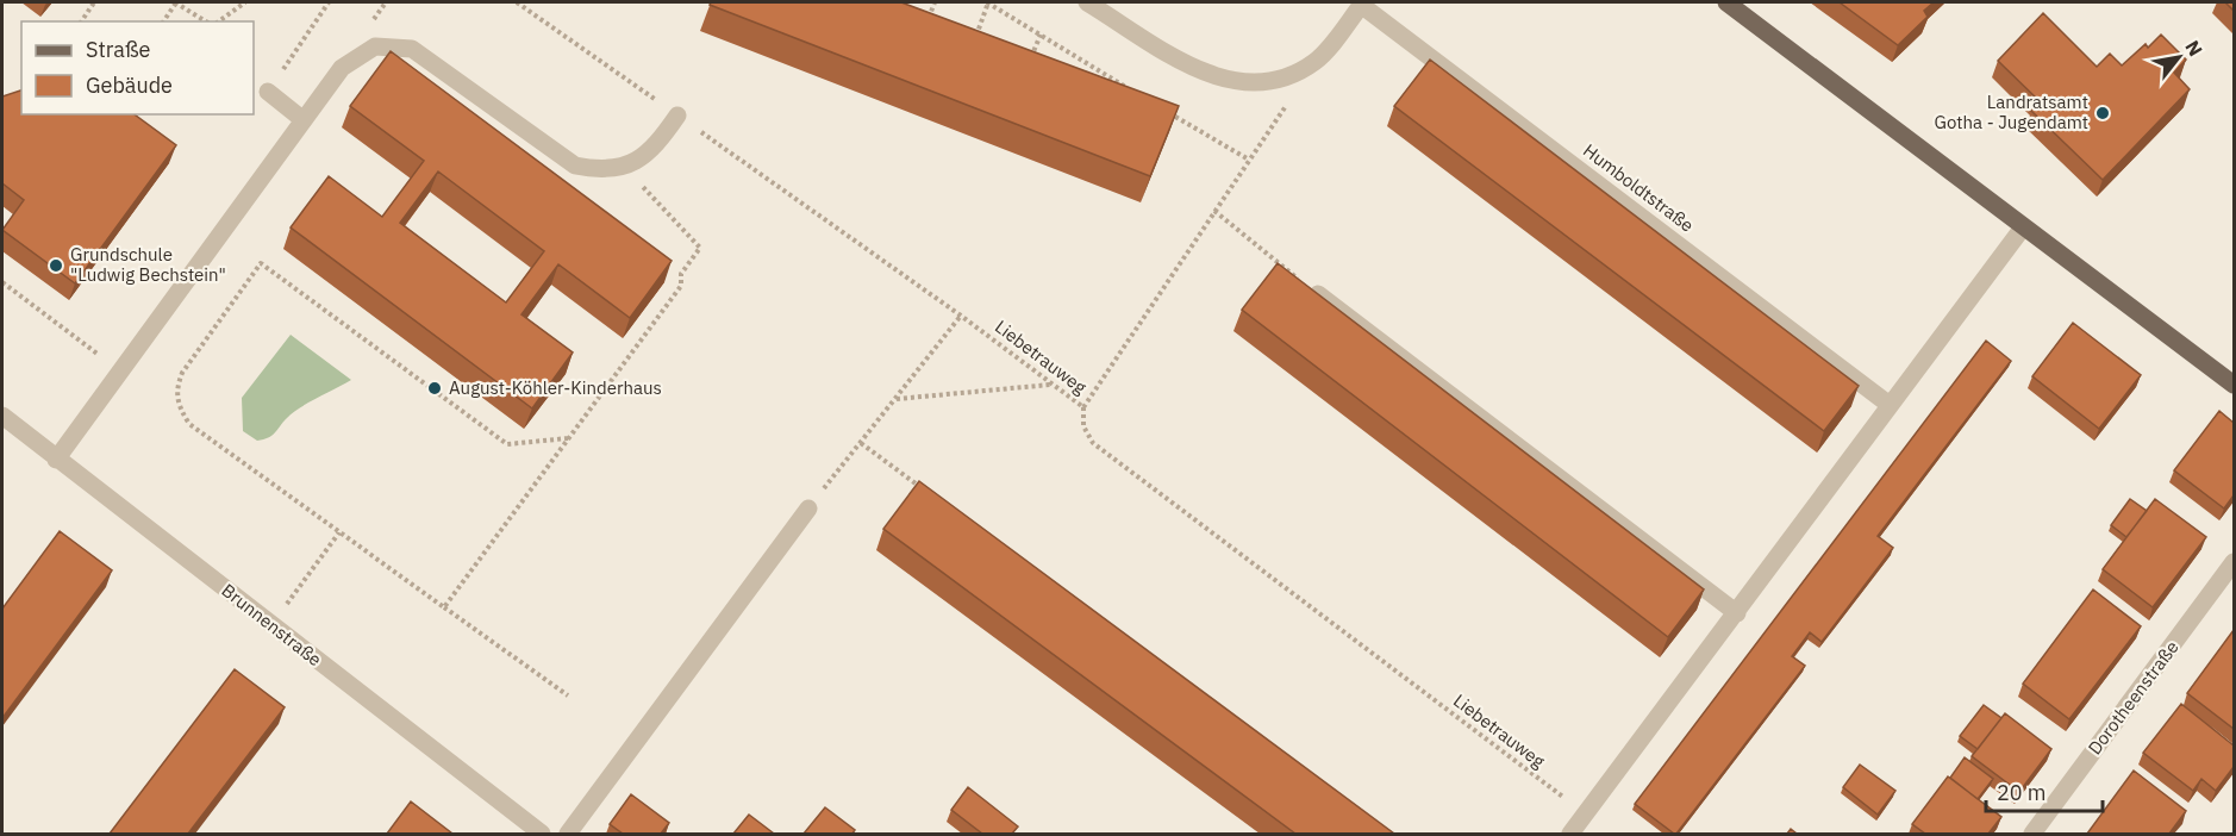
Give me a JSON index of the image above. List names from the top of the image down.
{
  "streets": {
    "street": ["Humboldtstraße", "Brunnenstraße", "Dorotheenstraße"],
    "path": ["Liebetrauweg"]
  },
  "places": ["Landratsamt Gotha - Jugendamt", "Grundschule \"Ludwig Bechstein\"", "August-Köhler-Kinderhaus"],
  "legend": ["Straße", "Gebäude"],
  "scale_bar": "20 m",
  "north": "top right"
}
